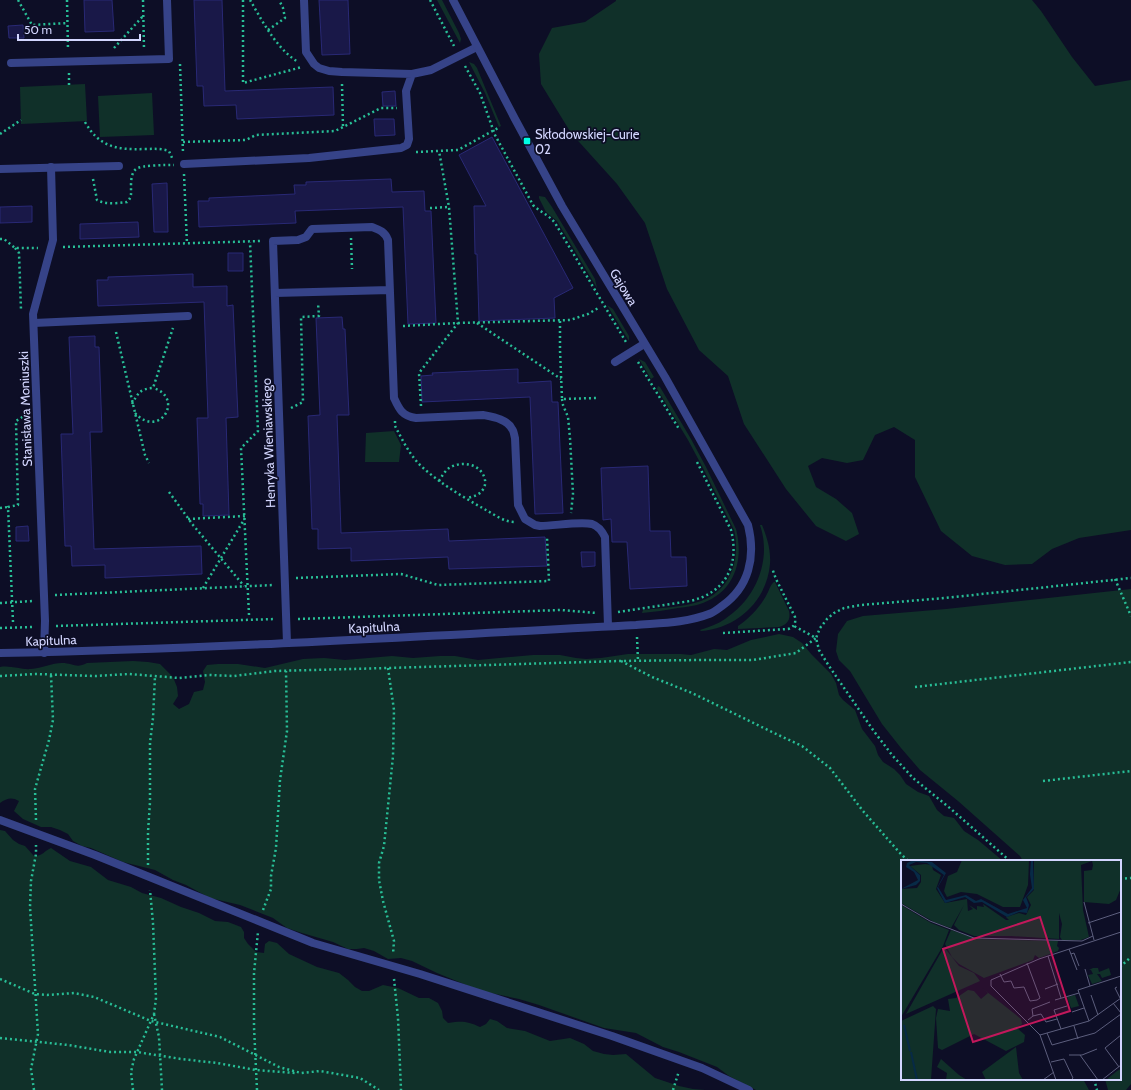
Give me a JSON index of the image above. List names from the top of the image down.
{
  "streets": {
    "street": [
      "Gajowa",
      "Stanisława Moniuszki",
      "Henryka Wieniawskiego",
      "Kapitulna"
    ]
  },
  "crossings": [
    ["Gajowa", "Kapitulna"],
    ["Stanisława Moniuszki", "Kapitulna"],
    ["Henryka Wieniawskiego", "Kapitulna"]
  ],
  "places": {
    "transit": ["Skłodowskiej-Curie 02"]
  },
  "scale_bar": "50 m"
}
